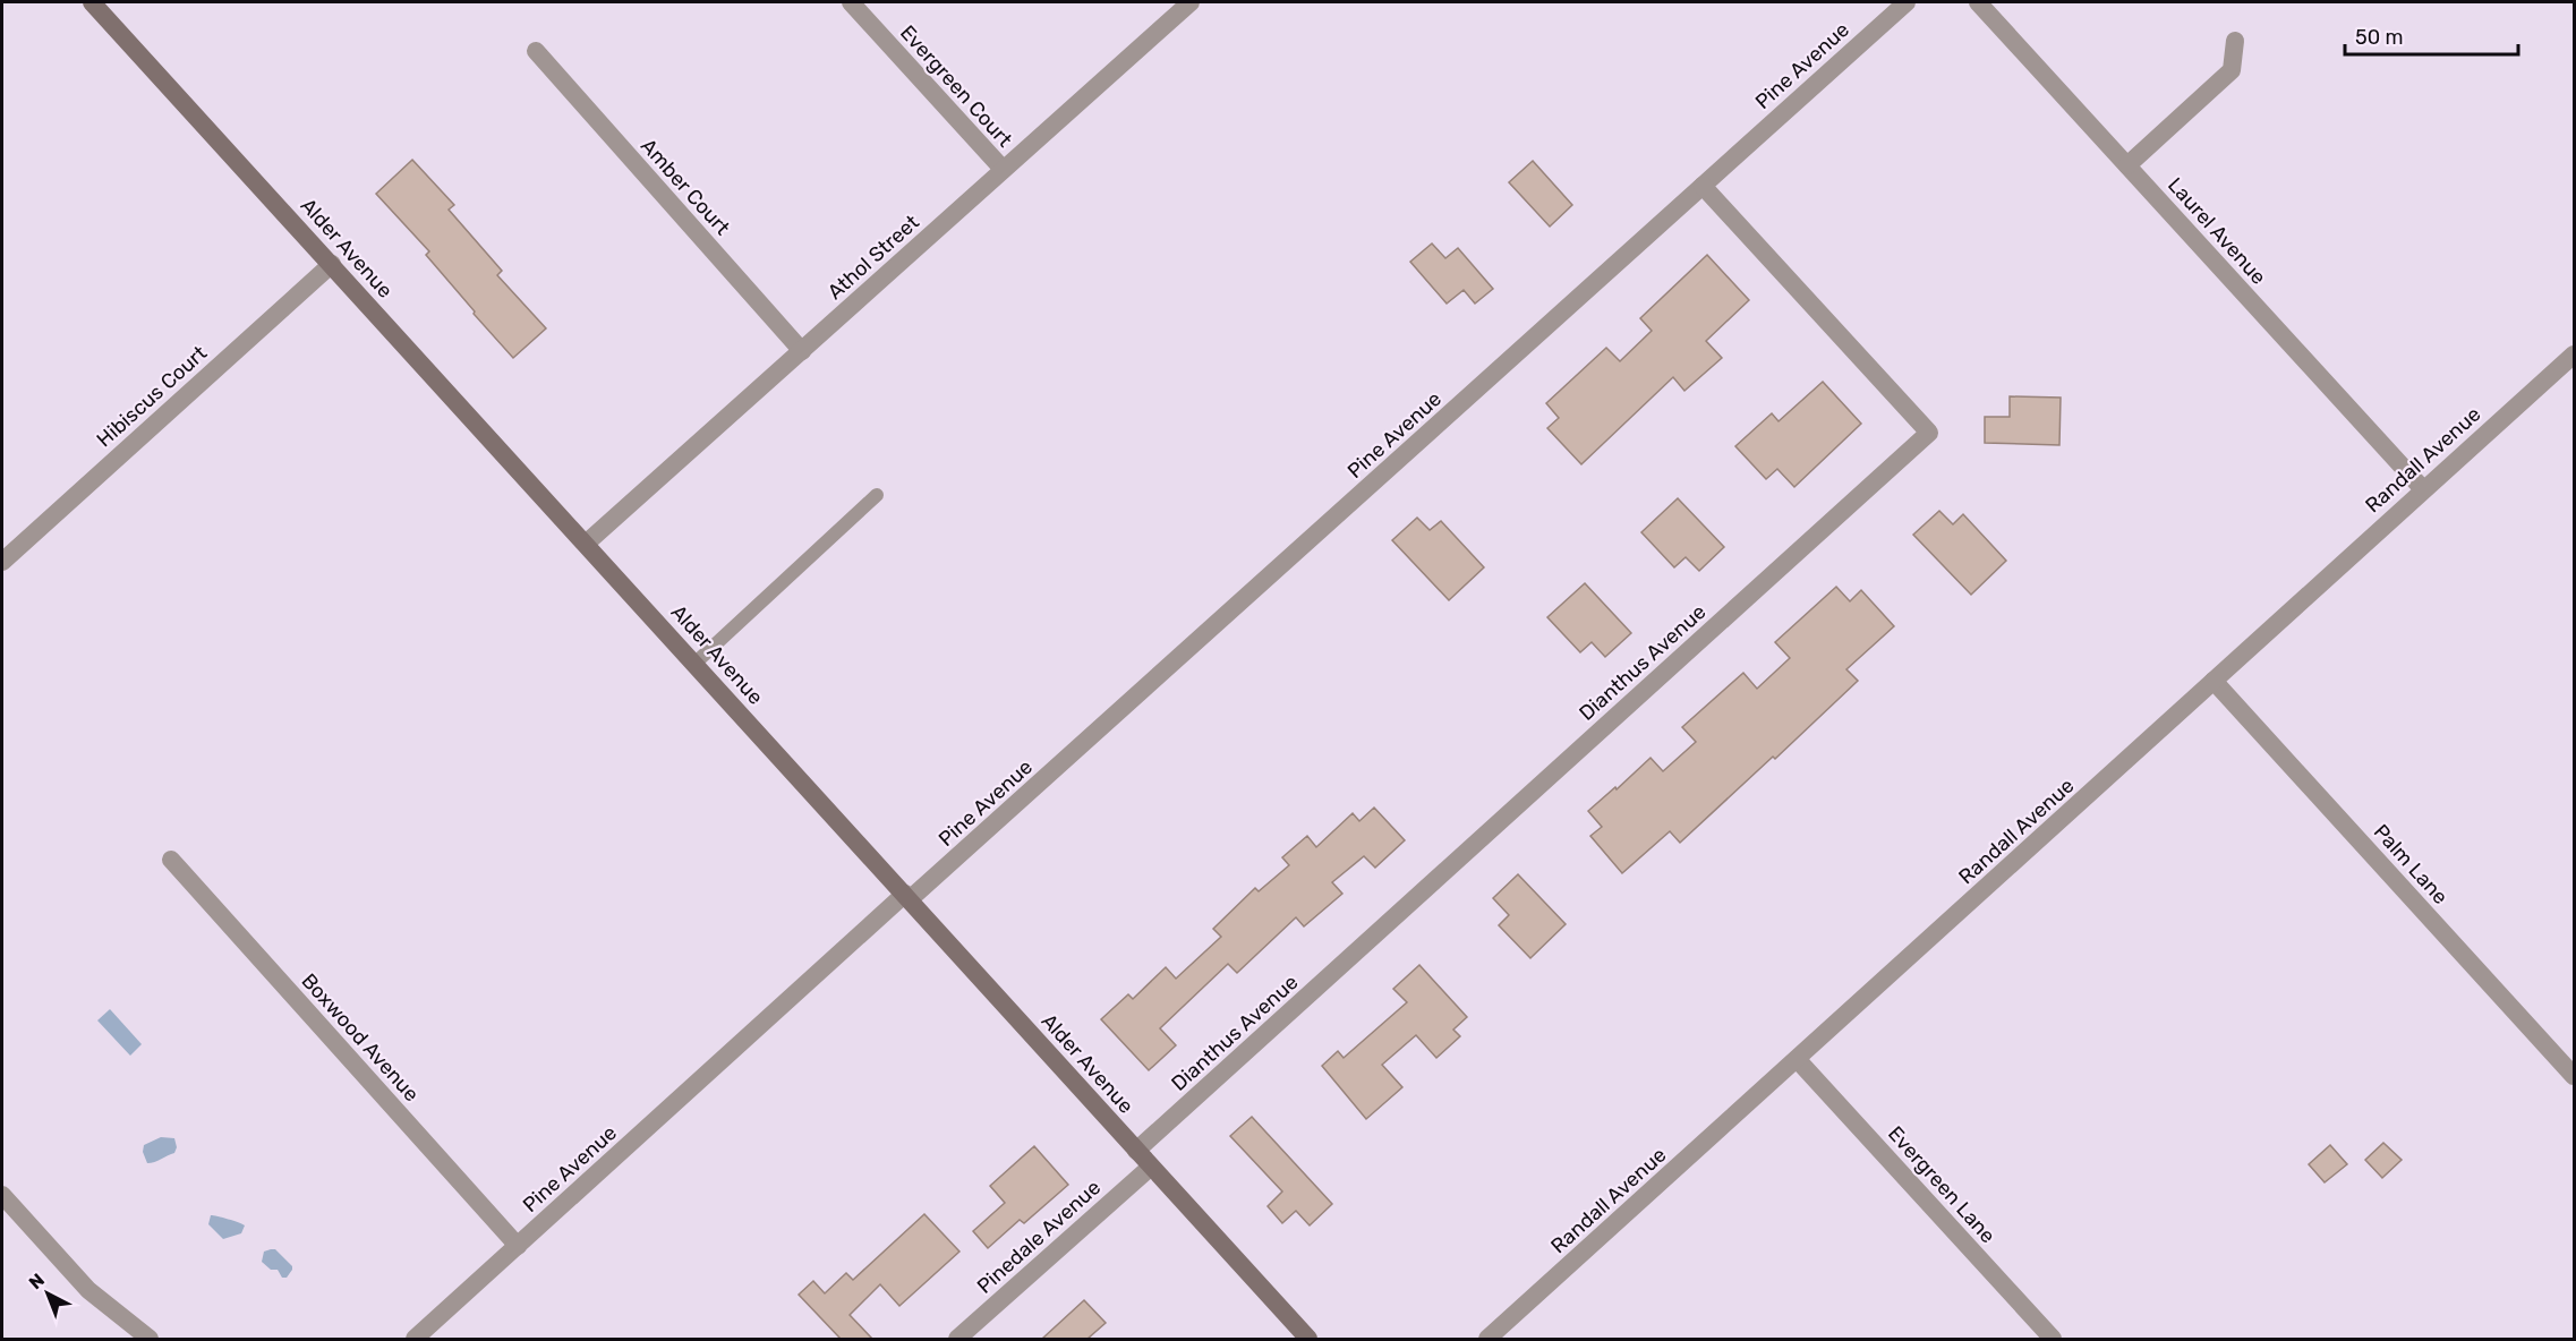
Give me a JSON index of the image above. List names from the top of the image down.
{
  "streets": {
    "main road": ["Alder Avenue"],
    "street": [
      "Pine Avenue",
      "Evergreen Court",
      "Amber Court",
      "Laurel Avenue",
      "Athol Street",
      "Hibiscus Court",
      "Randall Avenue",
      "Dianthus Avenue",
      "Palm Lane",
      "Boxwood Avenue",
      "Evergreen Lane",
      "Pinedale Avenue"
    ]
  },
  "crossings": [
    ["Pine Avenue", "Alder Avenue"],
    ["Pine Avenue", "Dianthus Avenue"],
    ["Pine Avenue", "Boxwood Avenue"],
    ["Evergreen Court", "Athol Street"],
    ["Amber Court", "Athol Street"],
    ["Laurel Avenue", "Randall Avenue"],
    ["Alder Avenue", "Athol Street"],
    ["Alder Avenue", "Hibiscus Court"],
    ["Alder Avenue", "Dianthus Avenue"],
    ["Alder Avenue", "Pinedale Avenue"],
    ["Randall Avenue", "Palm Lane"],
    ["Randall Avenue", "Evergreen Lane"]
  ],
  "scale_bar": "50 m",
  "north": "top left"
}
